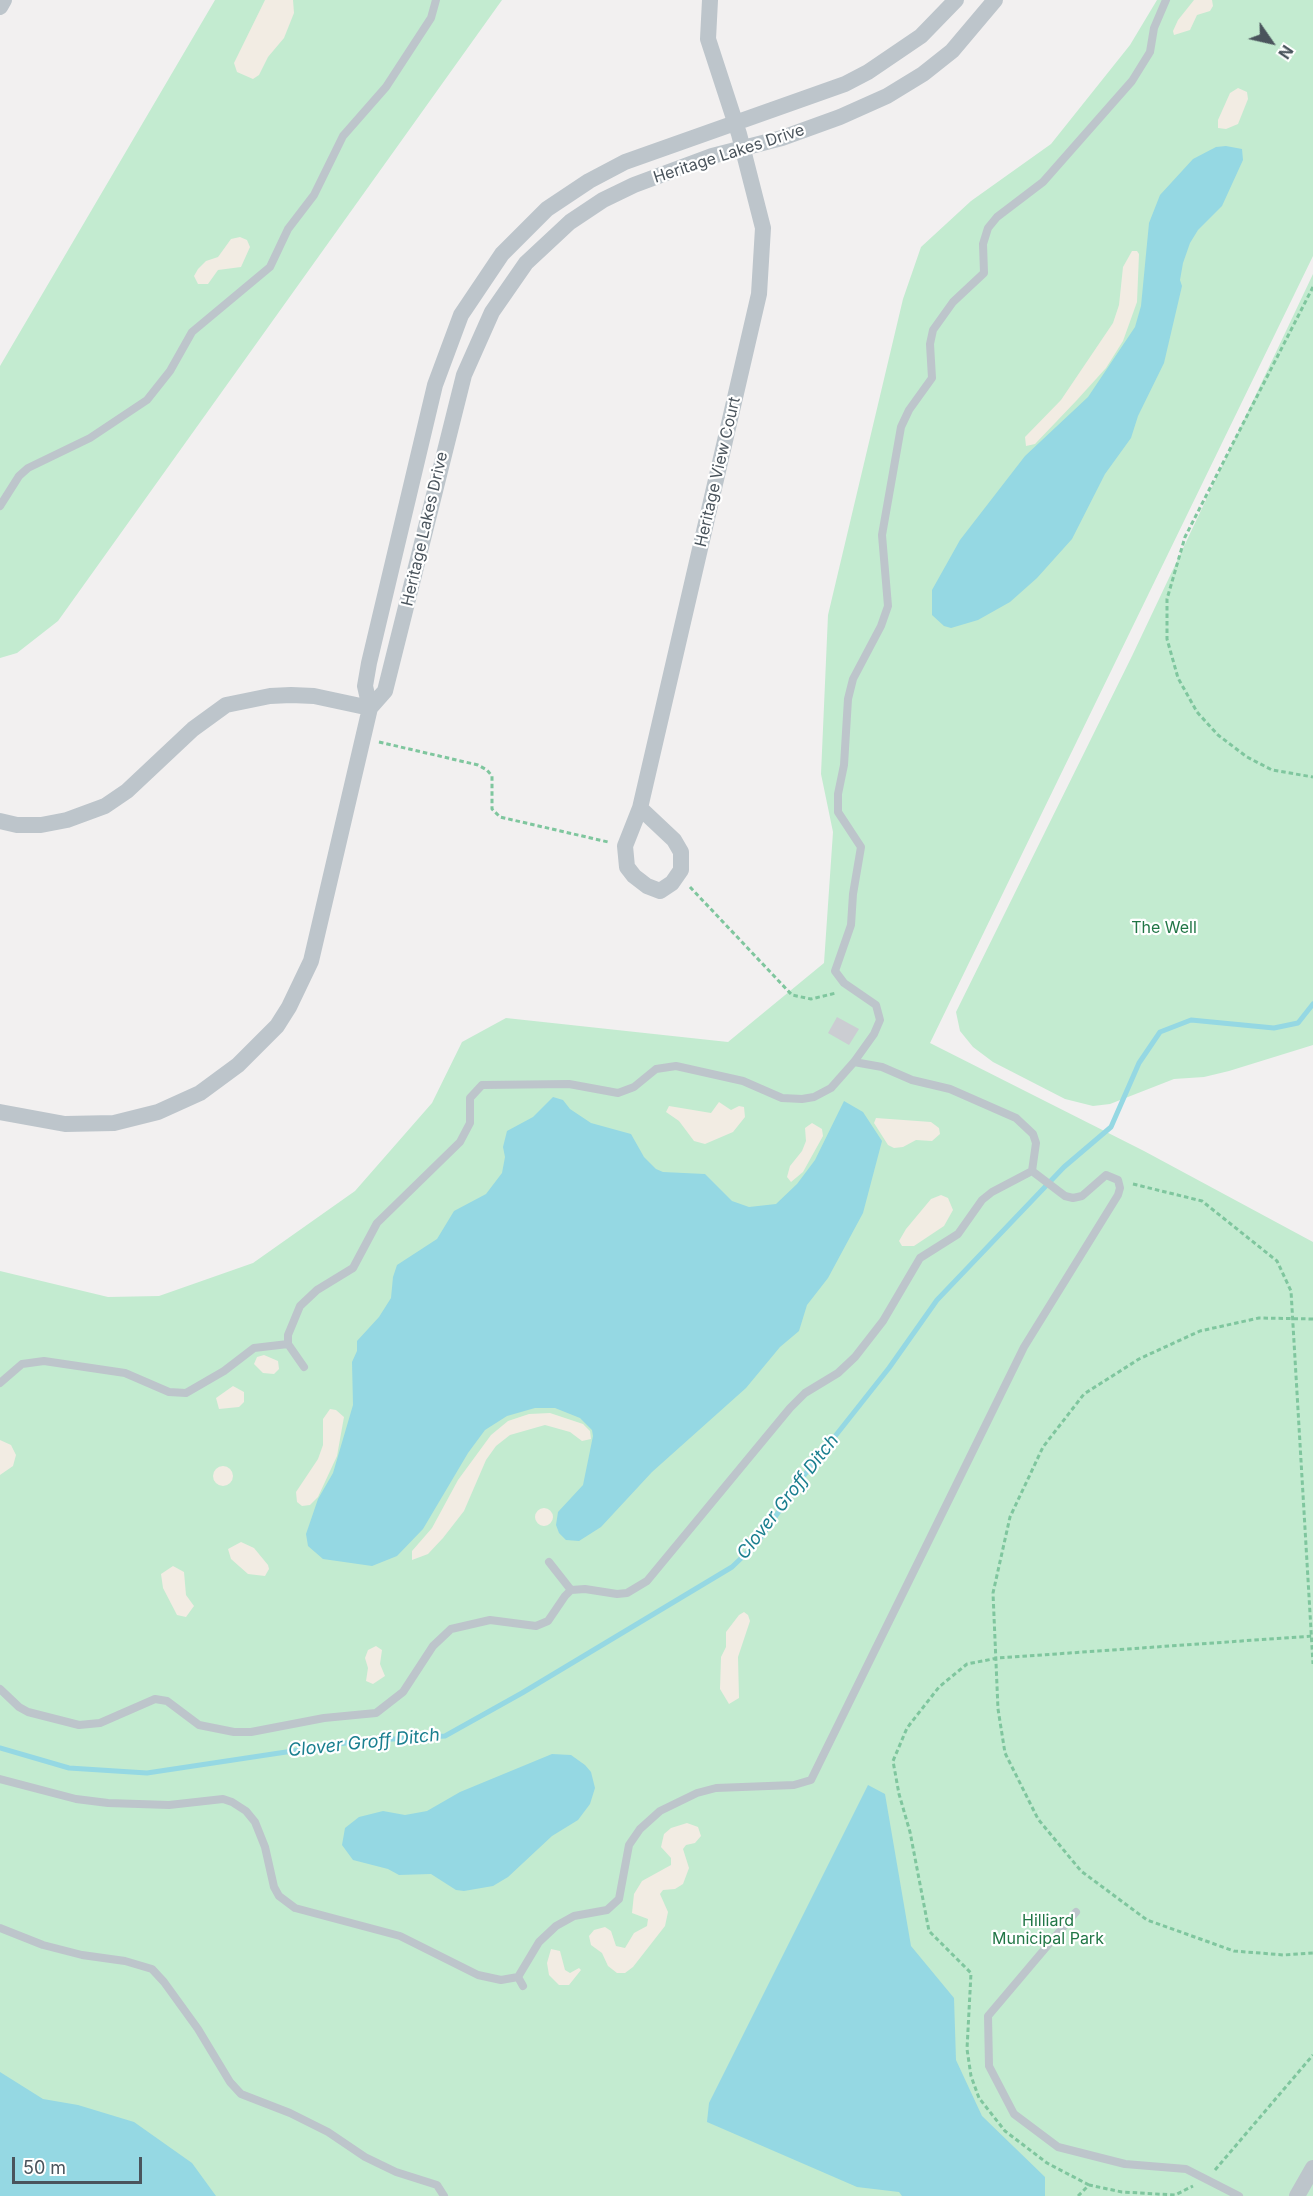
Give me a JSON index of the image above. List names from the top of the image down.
{
  "streets": {
    "street": ["Heritage Lakes Drive", "Heritage View Court"]
  },
  "crossings": [
    ["Heritage Lakes Drive", "Heritage View Court"]
  ],
  "water": ["Clover Groff Ditch"],
  "parks": ["The Well", "Hilliard Municipal Park"],
  "scale_bar": "50 m",
  "north": "bottom right"
}
